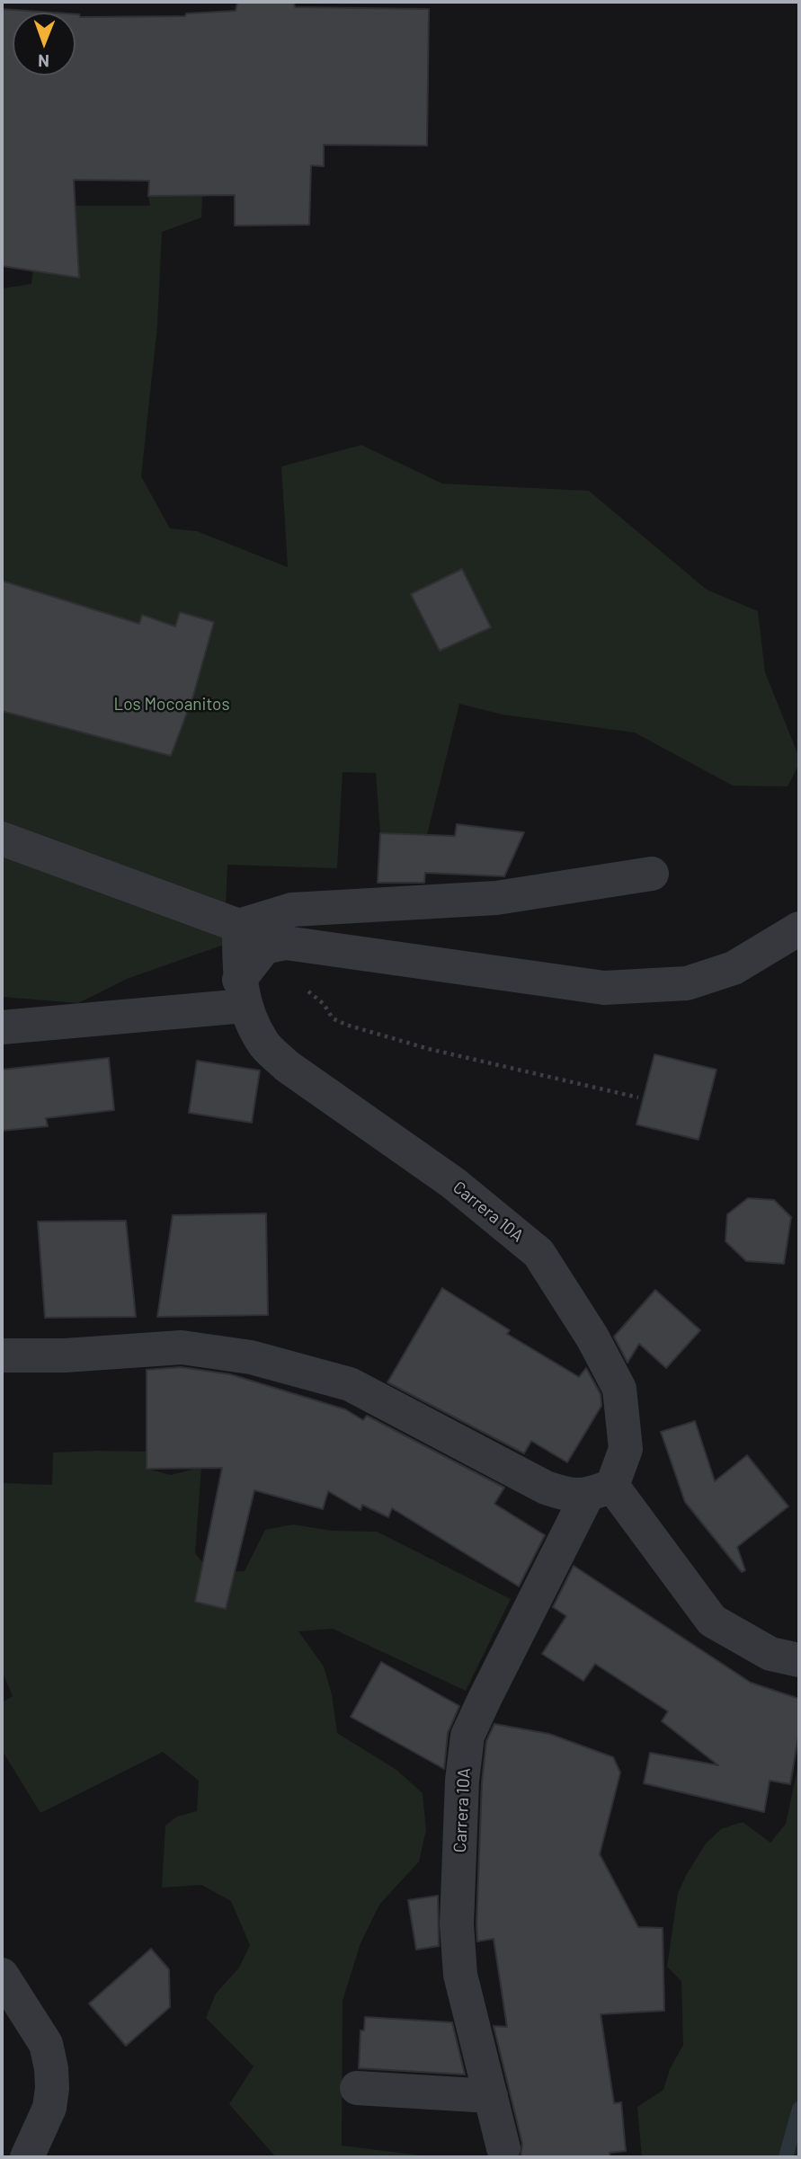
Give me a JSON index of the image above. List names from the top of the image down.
{
  "streets": {
    "street": ["Carrera 10A"]
  },
  "parks": ["Los Mocoanitos"],
  "north": "bottom"
}
